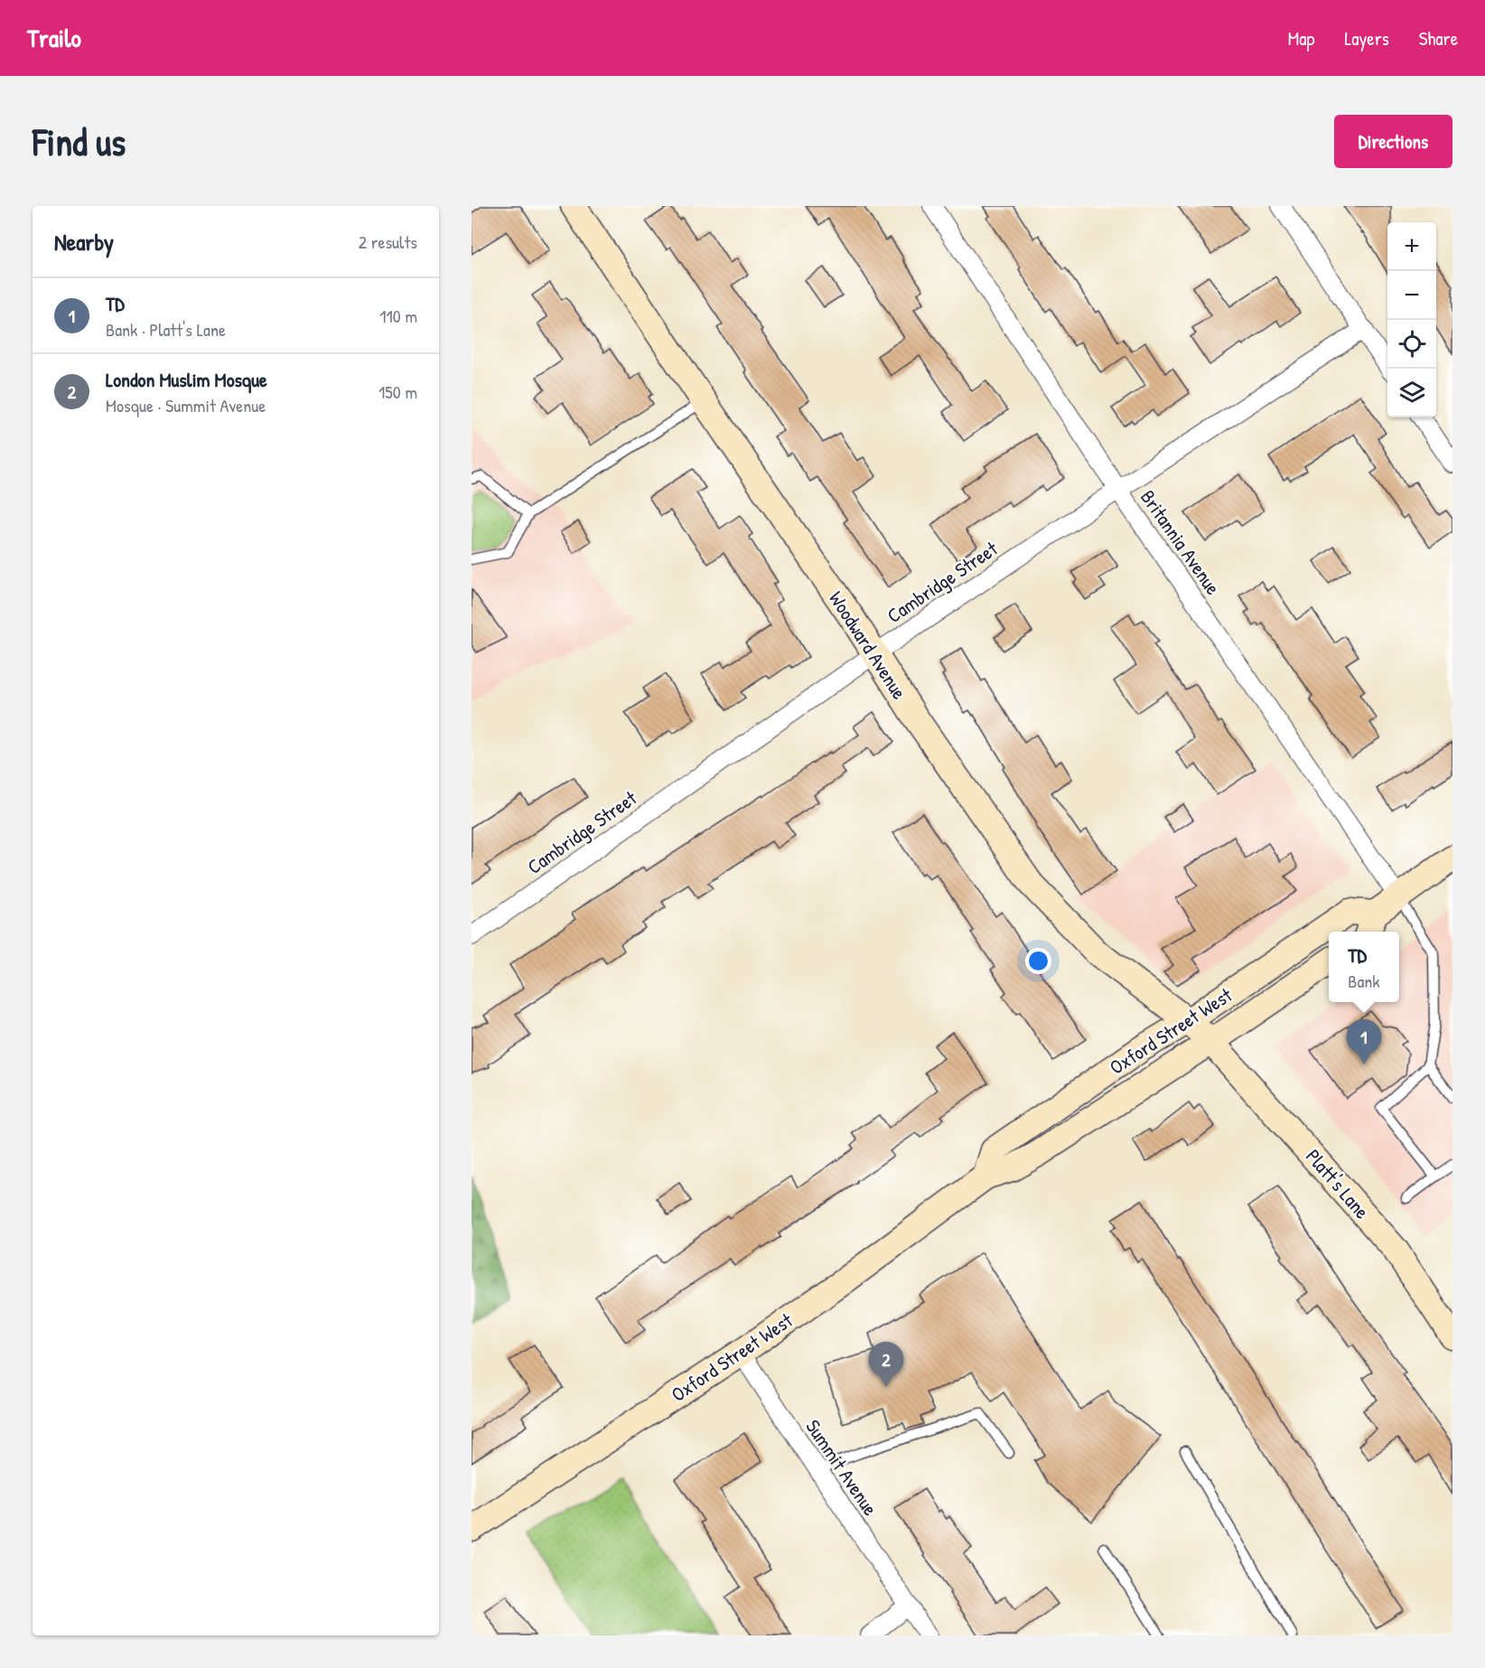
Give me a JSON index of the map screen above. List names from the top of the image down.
{
  "streets": {
    "main road": ["Woodward Avenue", "Oxford Street West", "Platt's Lane"],
    "street": ["Britannia Avenue", "Cambridge Street", "Summit Avenue"]
  },
  "crossings": [
    ["Britannia Avenue", "Cambridge Street"],
    ["Britannia Avenue", "Oxford Street West"],
    ["Cambridge Street", "Woodward Avenue"],
    ["Woodward Avenue", "Oxford Street West"],
    ["Woodward Avenue", "Platt's Lane"],
    ["Oxford Street West", "Platt's Lane"],
    ["Oxford Street West", "Summit Avenue"]
  ],
  "page": {
    "header": "Trailo",
    "nav": ["Map", "Layers", "Share"],
    "buttons": "Directions",
    "title": "Find us",
    "heading": ["Nearby", "2 results"],
    "map_buttons": ["+", "−"],
    "list": [
      {
        "mark": "1",
        "name": "TD",
        "note": "Bank · Platt's Lane",
        "value": "110 m"
      },
      {
        "mark": "2",
        "name": "London Muslim Mosque",
        "note": "Mosque · Summit Avenue",
        "value": "150 m"
      }
    ],
    "popup": ["TD", "Bank"],
    "pins": ["1", "2"]
  }
}
